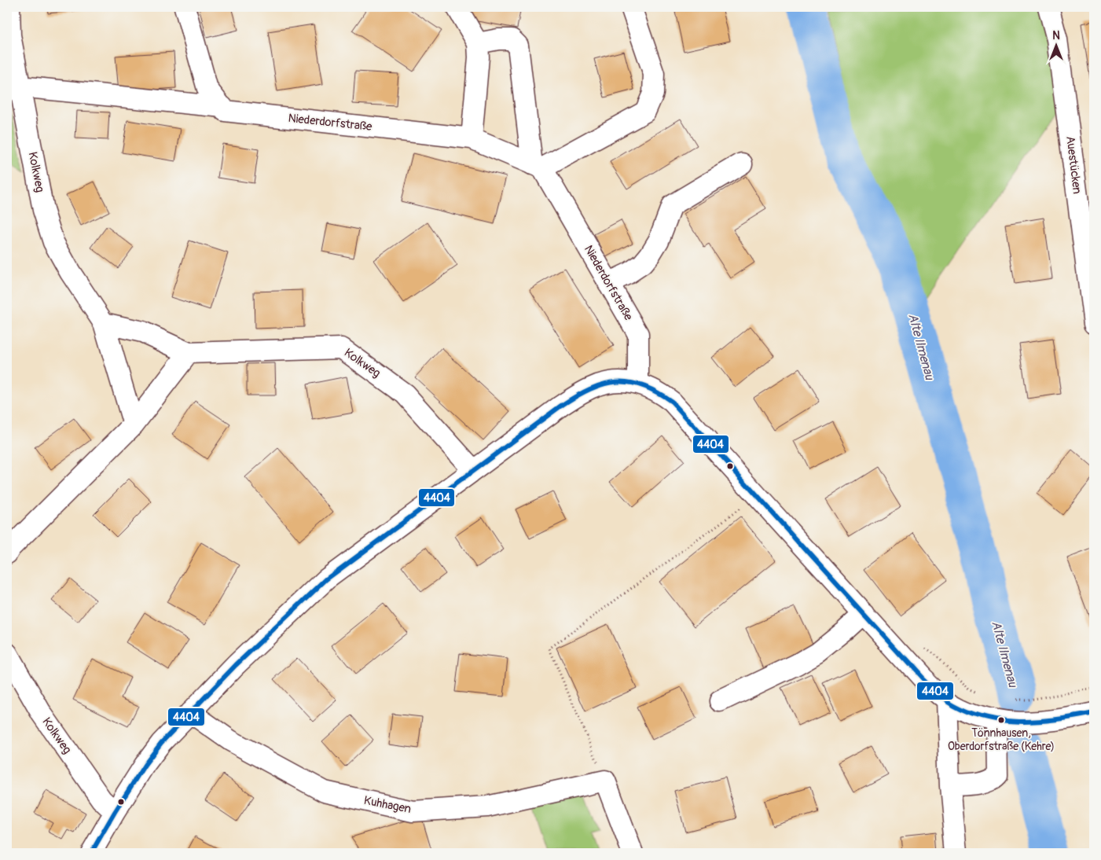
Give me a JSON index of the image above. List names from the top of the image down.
{
  "streets": {
    "street": [
      "Niederdorfstraße",
      "Auestücken",
      "Kolkweg",
      "Kuhhagen"
    ]
  },
  "water": ["Alte Ilmenau"],
  "places": ["Tönnhausen, Oberdorfstraße (Kehre)"],
  "lines": ["transit line 4404"],
  "north": "top"
}
